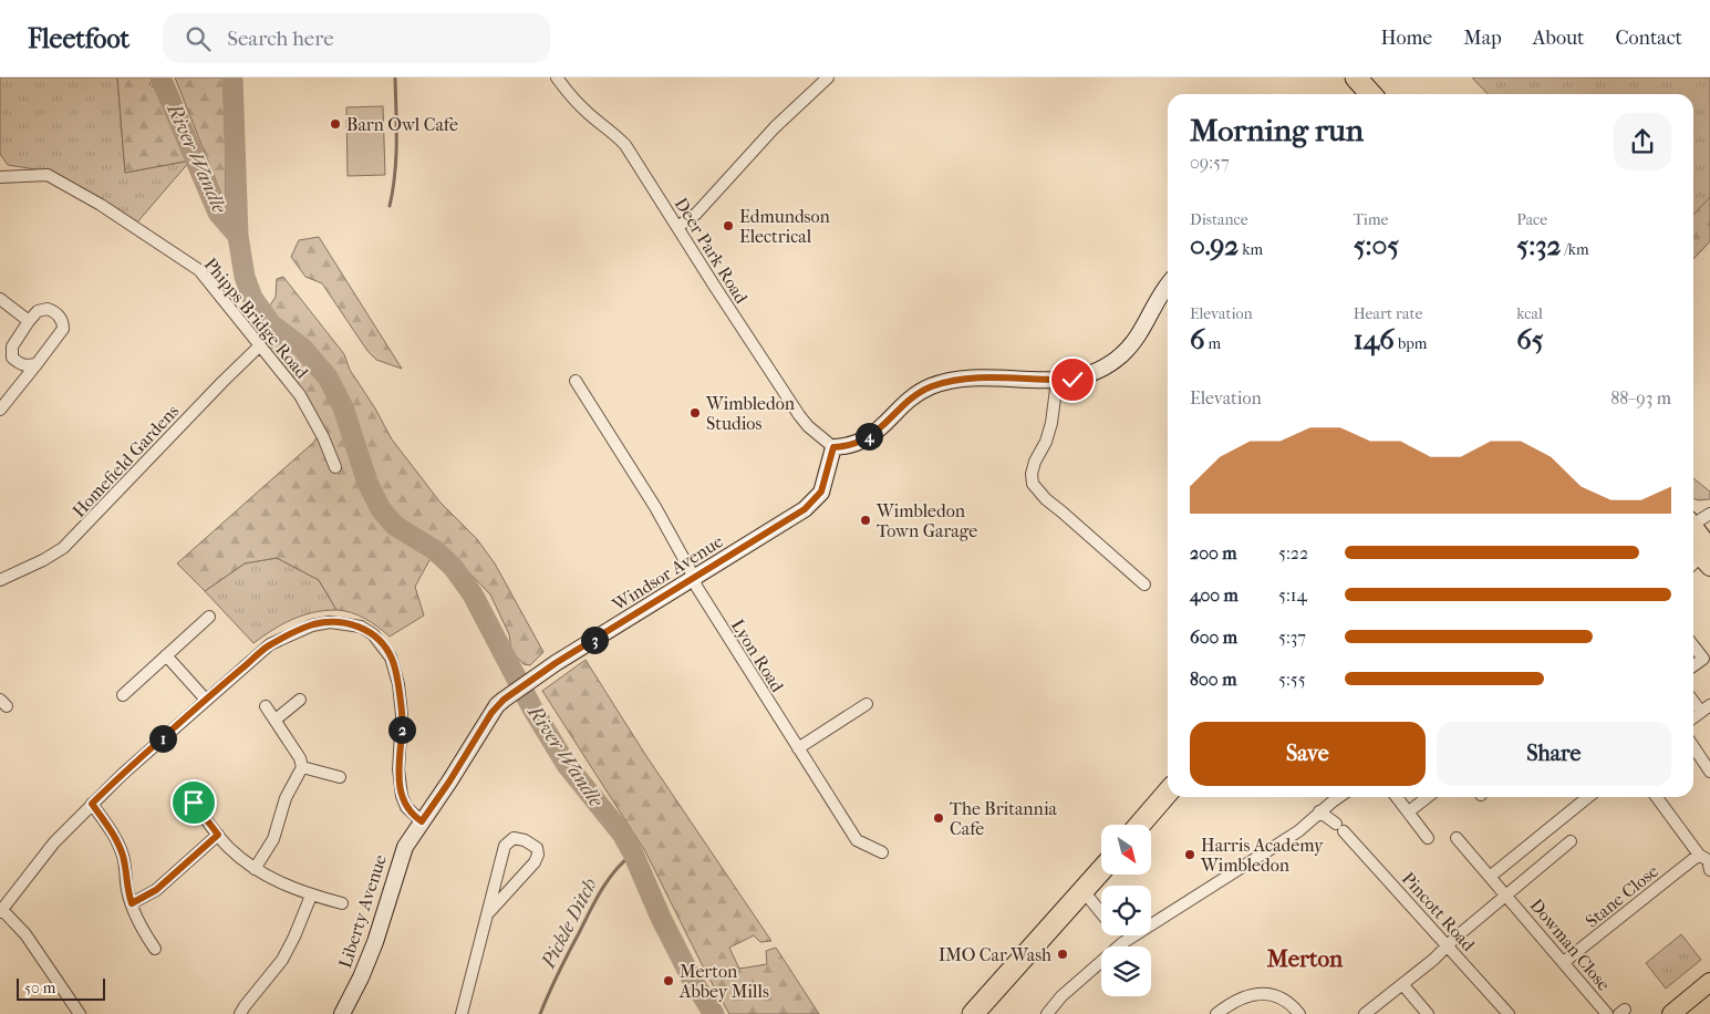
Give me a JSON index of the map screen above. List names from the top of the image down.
{
  "streets": {
    "street": [
      "Deer Park Road",
      "Phipps Bridge Road",
      "Homefield Gardens",
      "Windsor Avenue",
      "Lyon Road",
      "Stane Close",
      "Liberty Avenue",
      "Pincott Road",
      "Dowman Close"
    ]
  },
  "crossings": [
    ["Deer Park Road", "Windsor Avenue"],
    ["Phipps Bridge Road", "Homefield Gardens"],
    ["Windsor Avenue", "Lyon Road"],
    ["Windsor Avenue", "Liberty Avenue"],
    ["Stane Close", "Dowman Close"]
  ],
  "districts": ["Merton"],
  "water": ["River Wandle", "Pickle Ditch"],
  "places": [
    "Barn Owl Cafe",
    "Edmundson Electrical",
    "Wimbledon Studios",
    "Wimbledon Town Garage",
    "The Britannia Cafe",
    "Harris Academy Wimbledon",
    "IMO Car Wash",
    "Merton Abbey Mills"
  ],
  "scale_bar": "50 m",
  "north": "bottom right",
  "page": {
    "header": "Fleetfoot",
    "search": "Search here",
    "nav": [
      "Home",
      "Map",
      "About",
      "Contact"
    ],
    "heading": ["Morning run", "09:57"],
    "stats": [
      ["Distance", "0.92 km"],
      ["Time", "5:05"],
      ["Pace", "5:32 /km"],
      ["Elevation", "6 m"],
      ["Heart rate", "146 bpm"],
      ["kcal", "65"]
    ],
    "chart": ["Elevation", "88–93 m"],
    "pins": [
      "4",
      "3",
      "2",
      "1"
    ],
    "list": [
      {
        "name": "200 m",
        "note": "5:22"
      },
      {
        "name": "400 m",
        "note": "5:14"
      },
      {
        "name": "600 m",
        "note": "5:37"
      },
      {
        "name": "800 m",
        "note": "5:55"
      }
    ],
    "buttons": ["Save", "Share"],
    "scale": "50 m"
  }
}
